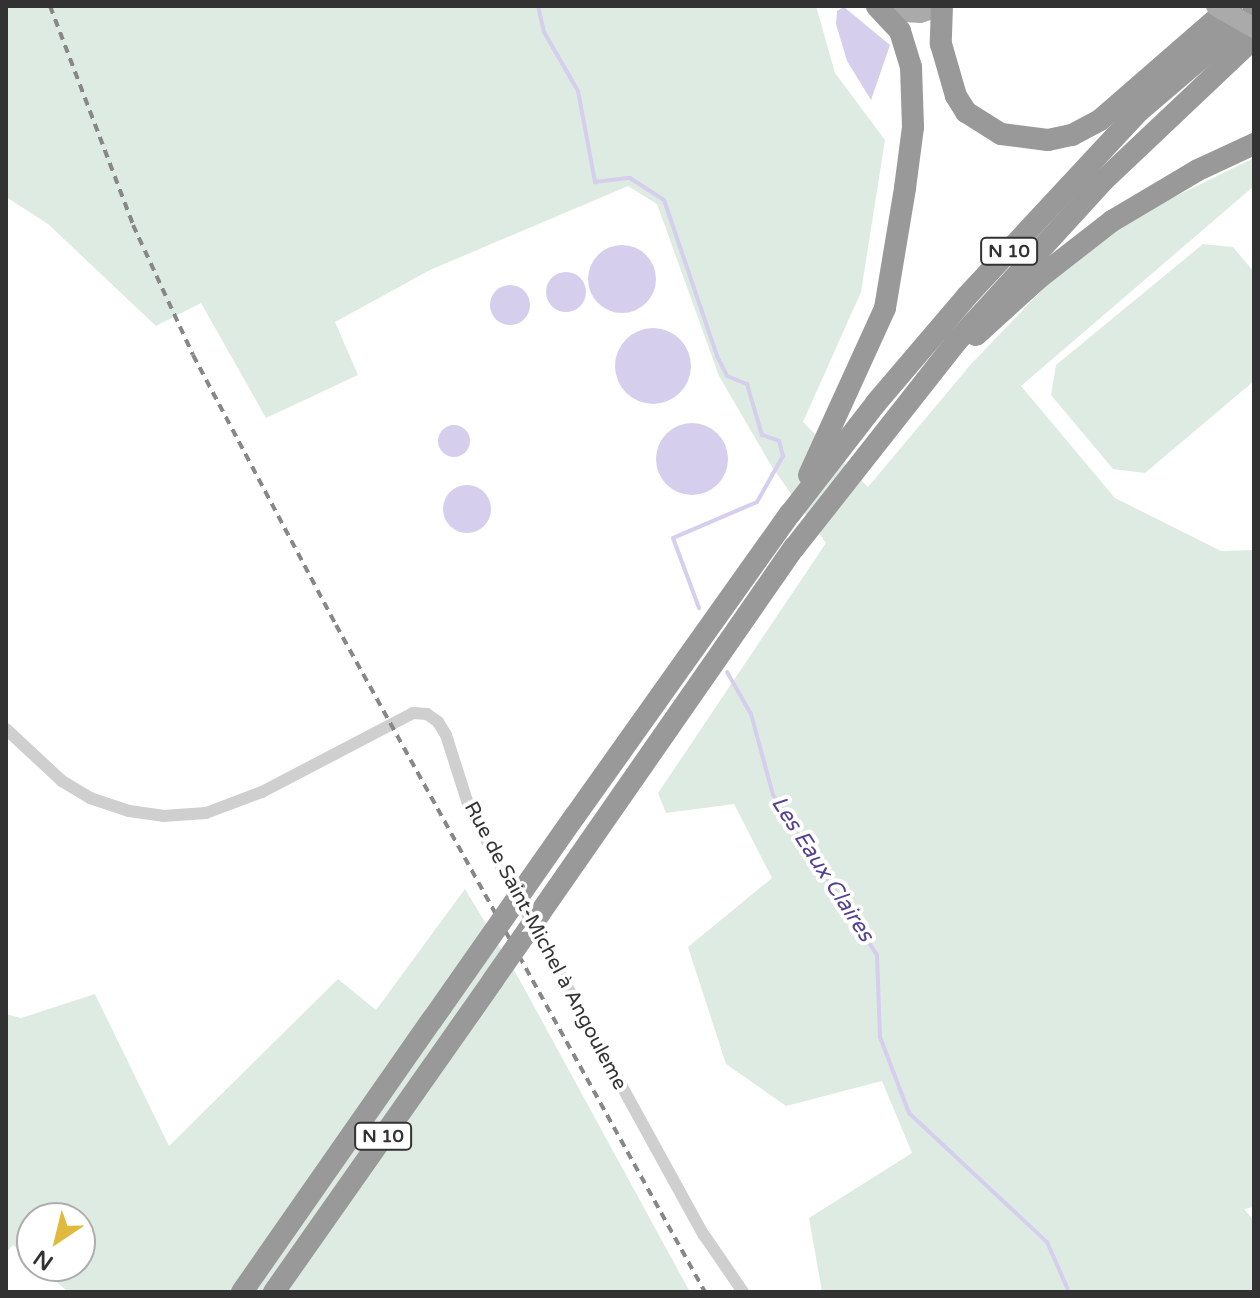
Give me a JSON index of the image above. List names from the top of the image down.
{
  "streets": {
    "highway": ["N 10"],
    "street": ["Rue de Saint-Michel à Angouleme"]
  },
  "water": ["Les Eaux Claires"],
  "north": "bottom left"
}
